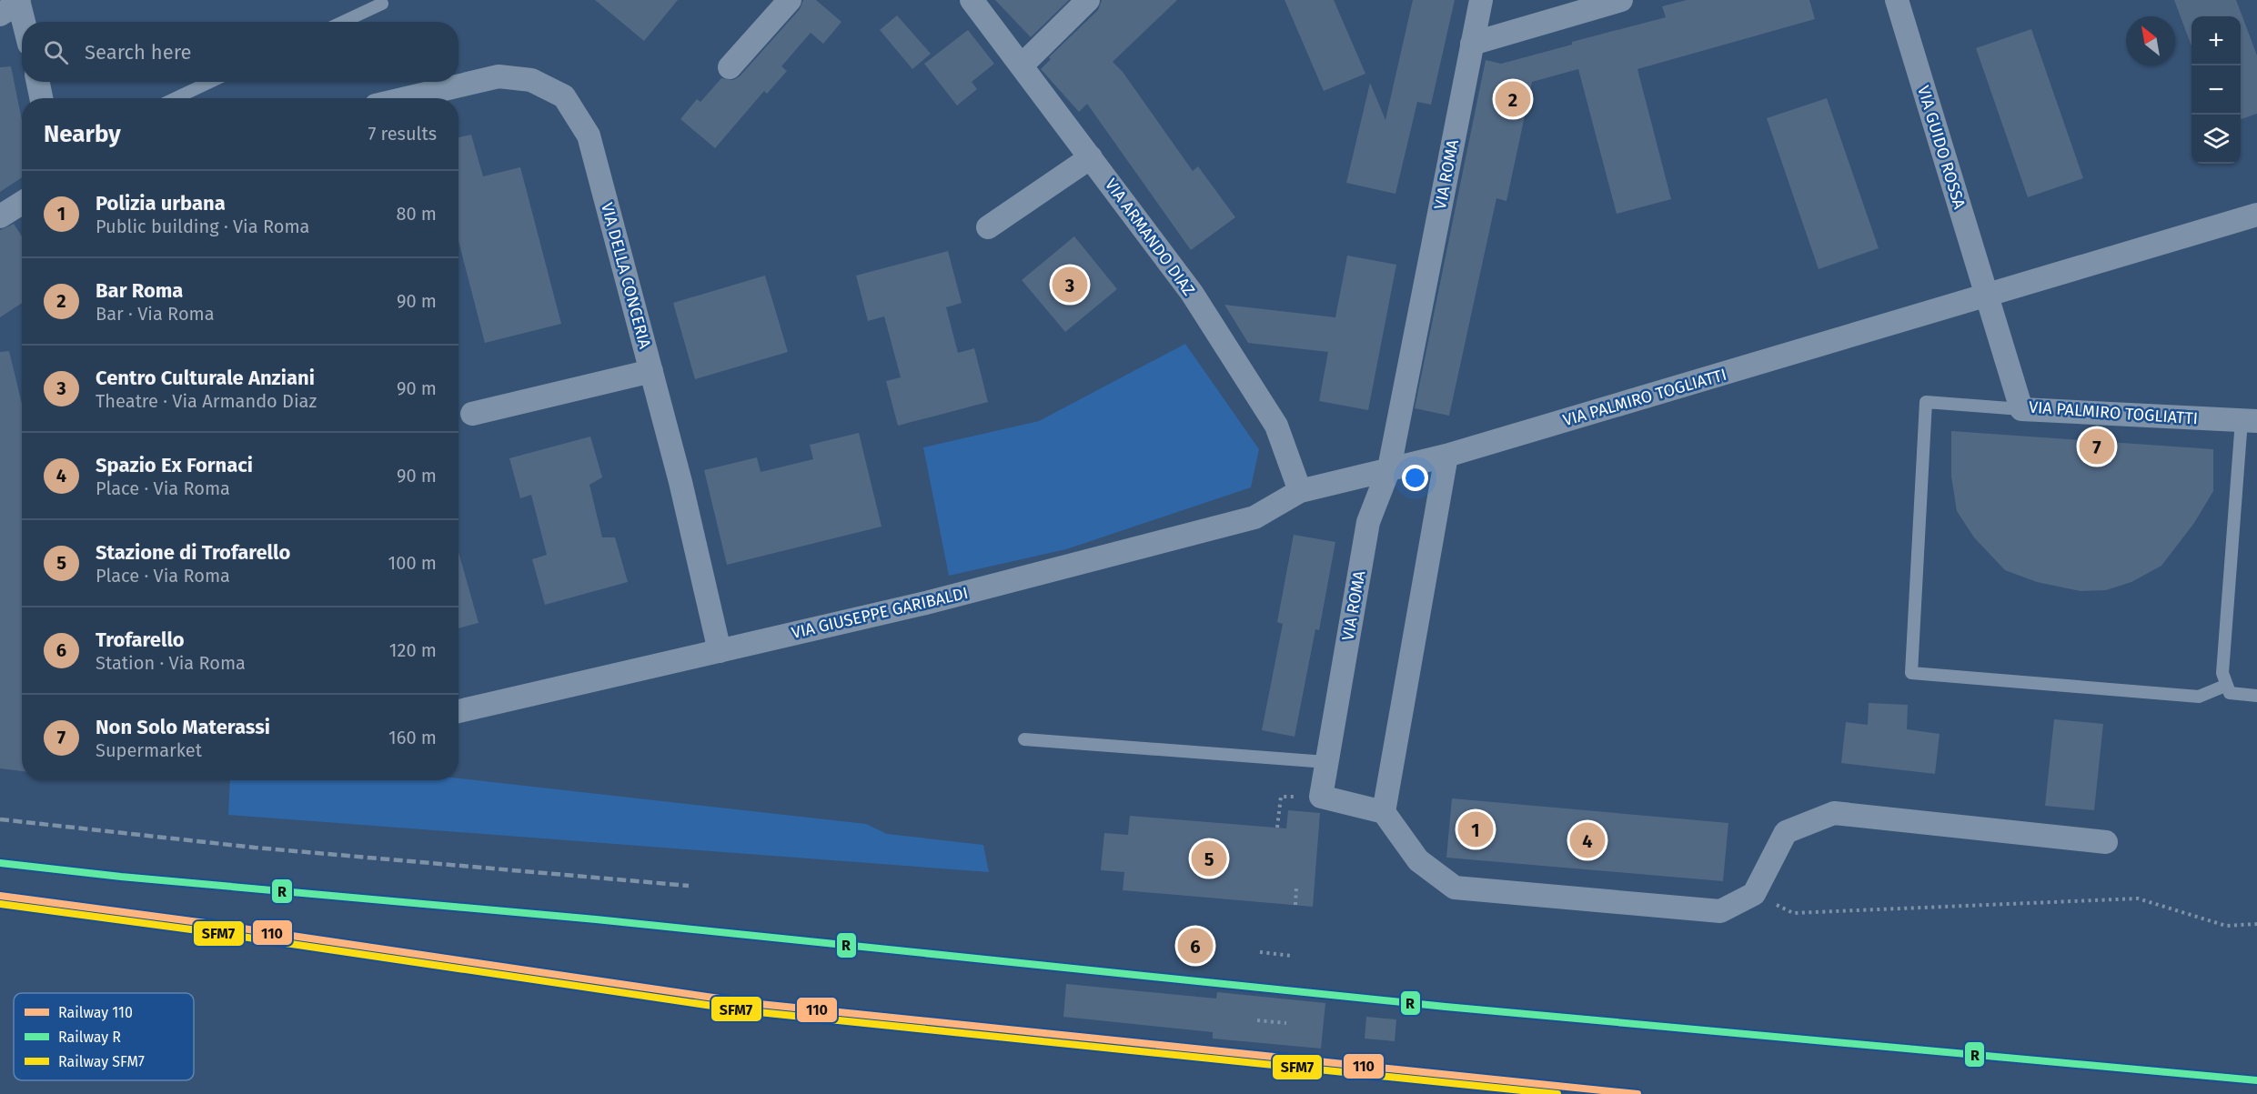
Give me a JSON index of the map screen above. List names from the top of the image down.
{
  "streets": {
    "street": [
      "VIA GUIDO ROSSA",
      "VIA ROMA",
      "VIA ARMANDO DIAZ",
      "VIA DELLA CONCERIA",
      "VIA PALMIRO TOGLIATTI",
      "VIA GIUSEPPE GARIBALDI"
    ]
  },
  "crossings": [
    ["VIA GUIDO ROSSA", "VIA PALMIRO TOGLIATTI"],
    ["VIA ROMA", "VIA PALMIRO TOGLIATTI"],
    ["VIA ARMANDO DIAZ", "VIA PALMIRO TOGLIATTI"],
    ["VIA ARMANDO DIAZ", "VIA GIUSEPPE GARIBALDI"],
    ["VIA DELLA CONCERIA", "VIA GIUSEPPE GARIBALDI"],
    ["VIA PALMIRO TOGLIATTI", "VIA GIUSEPPE GARIBALDI"]
  ],
  "lines": ["rail line R", "rail line 110", "rail line SFM7"],
  "legend": ["Railway 110", "Railway R", "Railway SFM7"],
  "north": "top left",
  "page": {
    "map_buttons": ["+", "−"],
    "search": "Search here",
    "pins": [
      "2",
      "3",
      "7",
      "1",
      "4",
      "5",
      "6"
    ],
    "heading": ["Nearby", "7 results"],
    "list": [
      {
        "mark": "1",
        "name": "Polizia urbana",
        "note": "Public building · Via Roma",
        "value": "80 m"
      },
      {
        "mark": "2",
        "name": "Bar Roma",
        "note": "Bar · Via Roma",
        "value": "90 m"
      },
      {
        "mark": "3",
        "name": "Centro Culturale Anziani",
        "note": "Theatre · Via Armando Diaz",
        "value": "90 m"
      },
      {
        "mark": "4",
        "name": "Spazio Ex Fornaci",
        "note": "Place · Via Roma",
        "value": "90 m"
      },
      {
        "mark": "5",
        "name": "Stazione di Trofarello",
        "note": "Place · Via Roma",
        "value": "100 m"
      },
      {
        "mark": "6",
        "name": "Trofarello",
        "note": "Station · Via Roma",
        "value": "120 m"
      },
      {
        "mark": "7",
        "name": "Non Solo Materassi",
        "note": "Supermarket",
        "value": "160 m"
      }
    ]
  }
}
